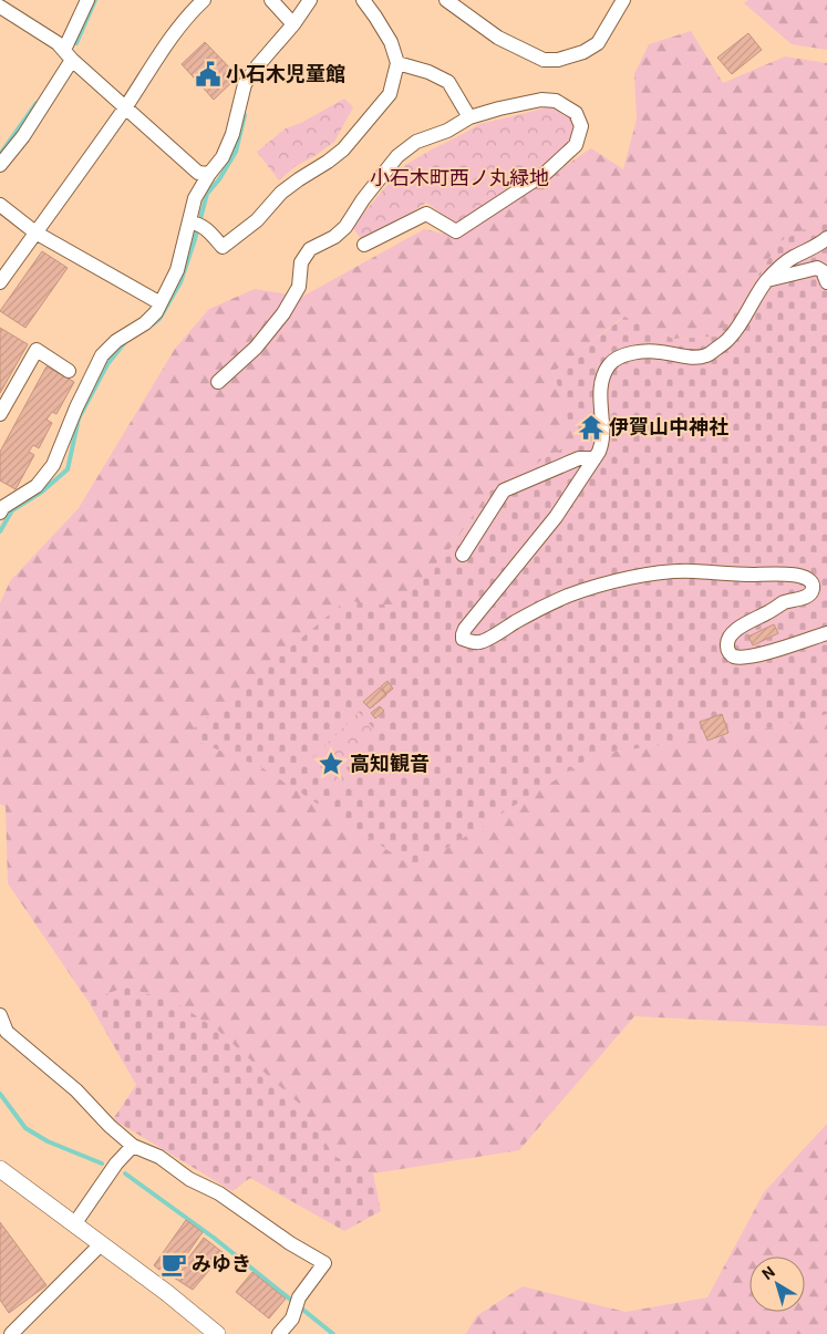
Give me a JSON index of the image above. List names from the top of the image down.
{
  "parks": ["小石木町西ノ丸緑地"],
  "places": {
    "public building": ["小石木児童館"],
    "temple": ["伊賀山中神社"],
    "place": ["高知観音"],
    "cafe": ["みゆき"]
  },
  "north": "top left"
}
